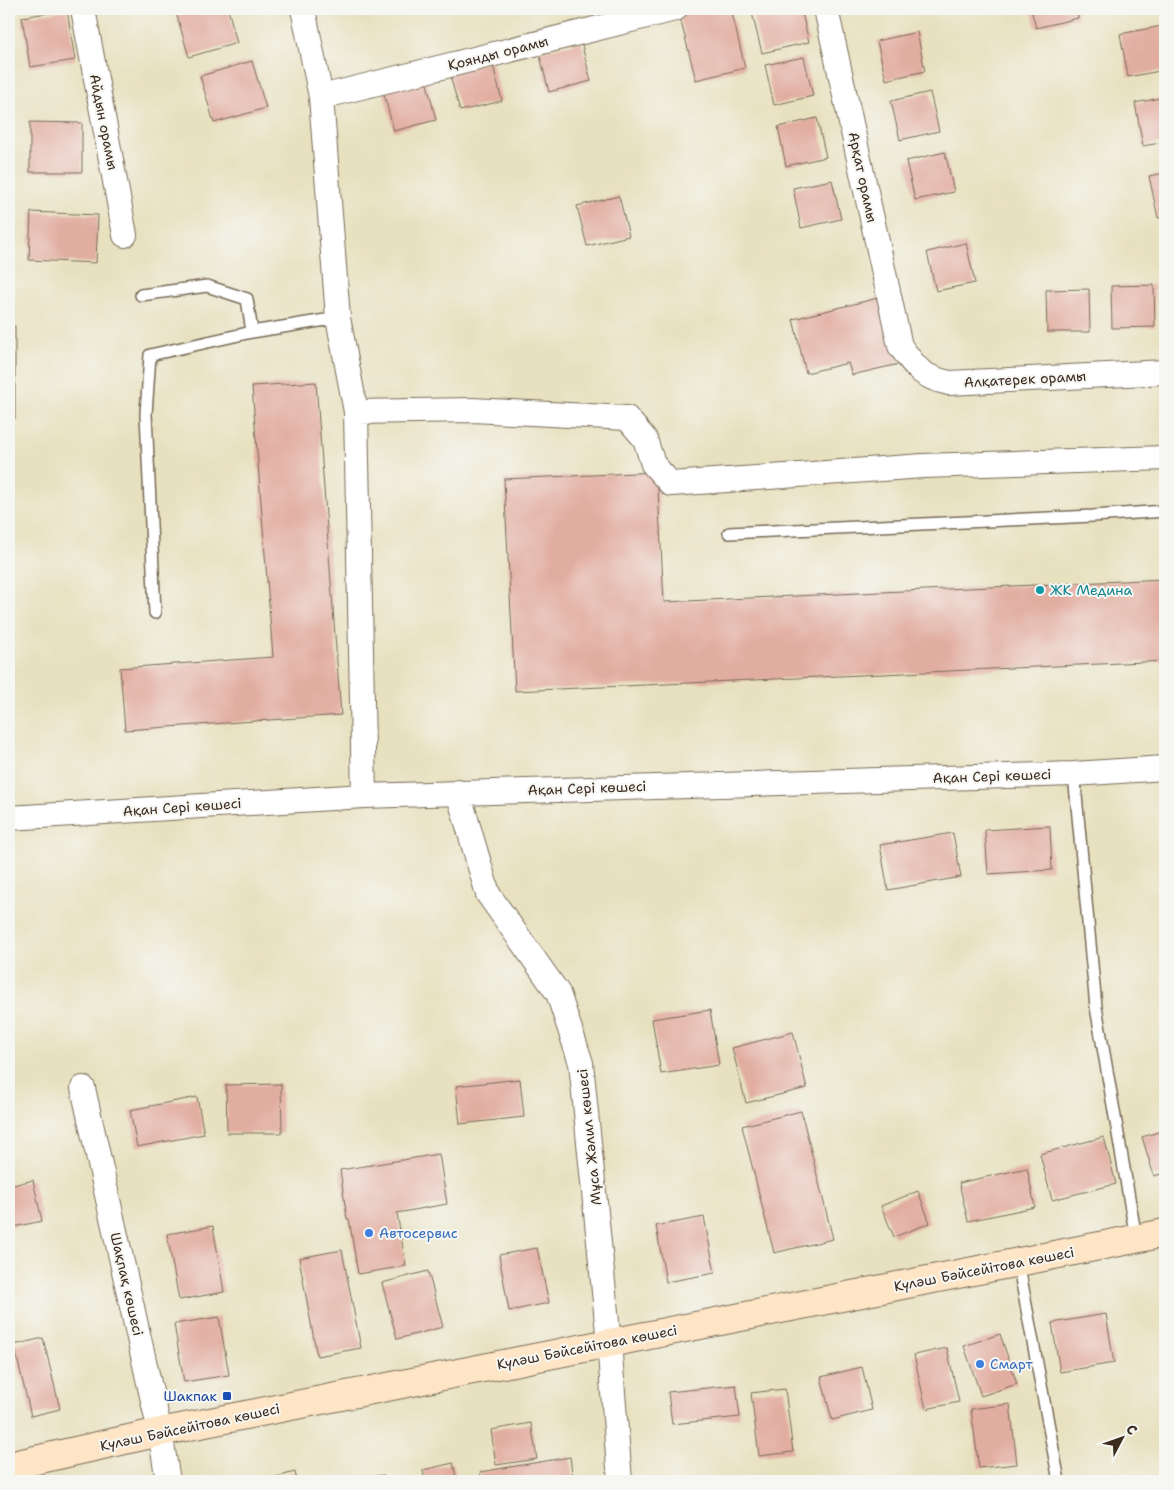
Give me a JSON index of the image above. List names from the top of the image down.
{
  "streets": {
    "street": [
      "Қоянды орамы",
      "Айдын орамы",
      "Арқат орамы",
      "Алқатерек орамы",
      "Ақан Сері көшесі",
      "Мұса Жәлил көшесі",
      "Күләш Бәйсейітова көшесі",
      "Шақпақ көшесі"
    ]
  },
  "crossings": [
    ["Арқат орамы", "Алқатерек орамы"],
    ["Ақан Сері көшесі", "Мұса Жәлил көшесі"],
    ["Мұса Жәлил көшесі", "Күләш Бәйсейітова көшесі"],
    ["Күләш Бәйсейітова көшесі", "Шақпақ көшесі"]
  ],
  "places": {
    "other": ["ЖК Медина", "Автосервис", "Смарт"],
    "transit": ["Шакпак"]
  },
  "north": "top right"
}
